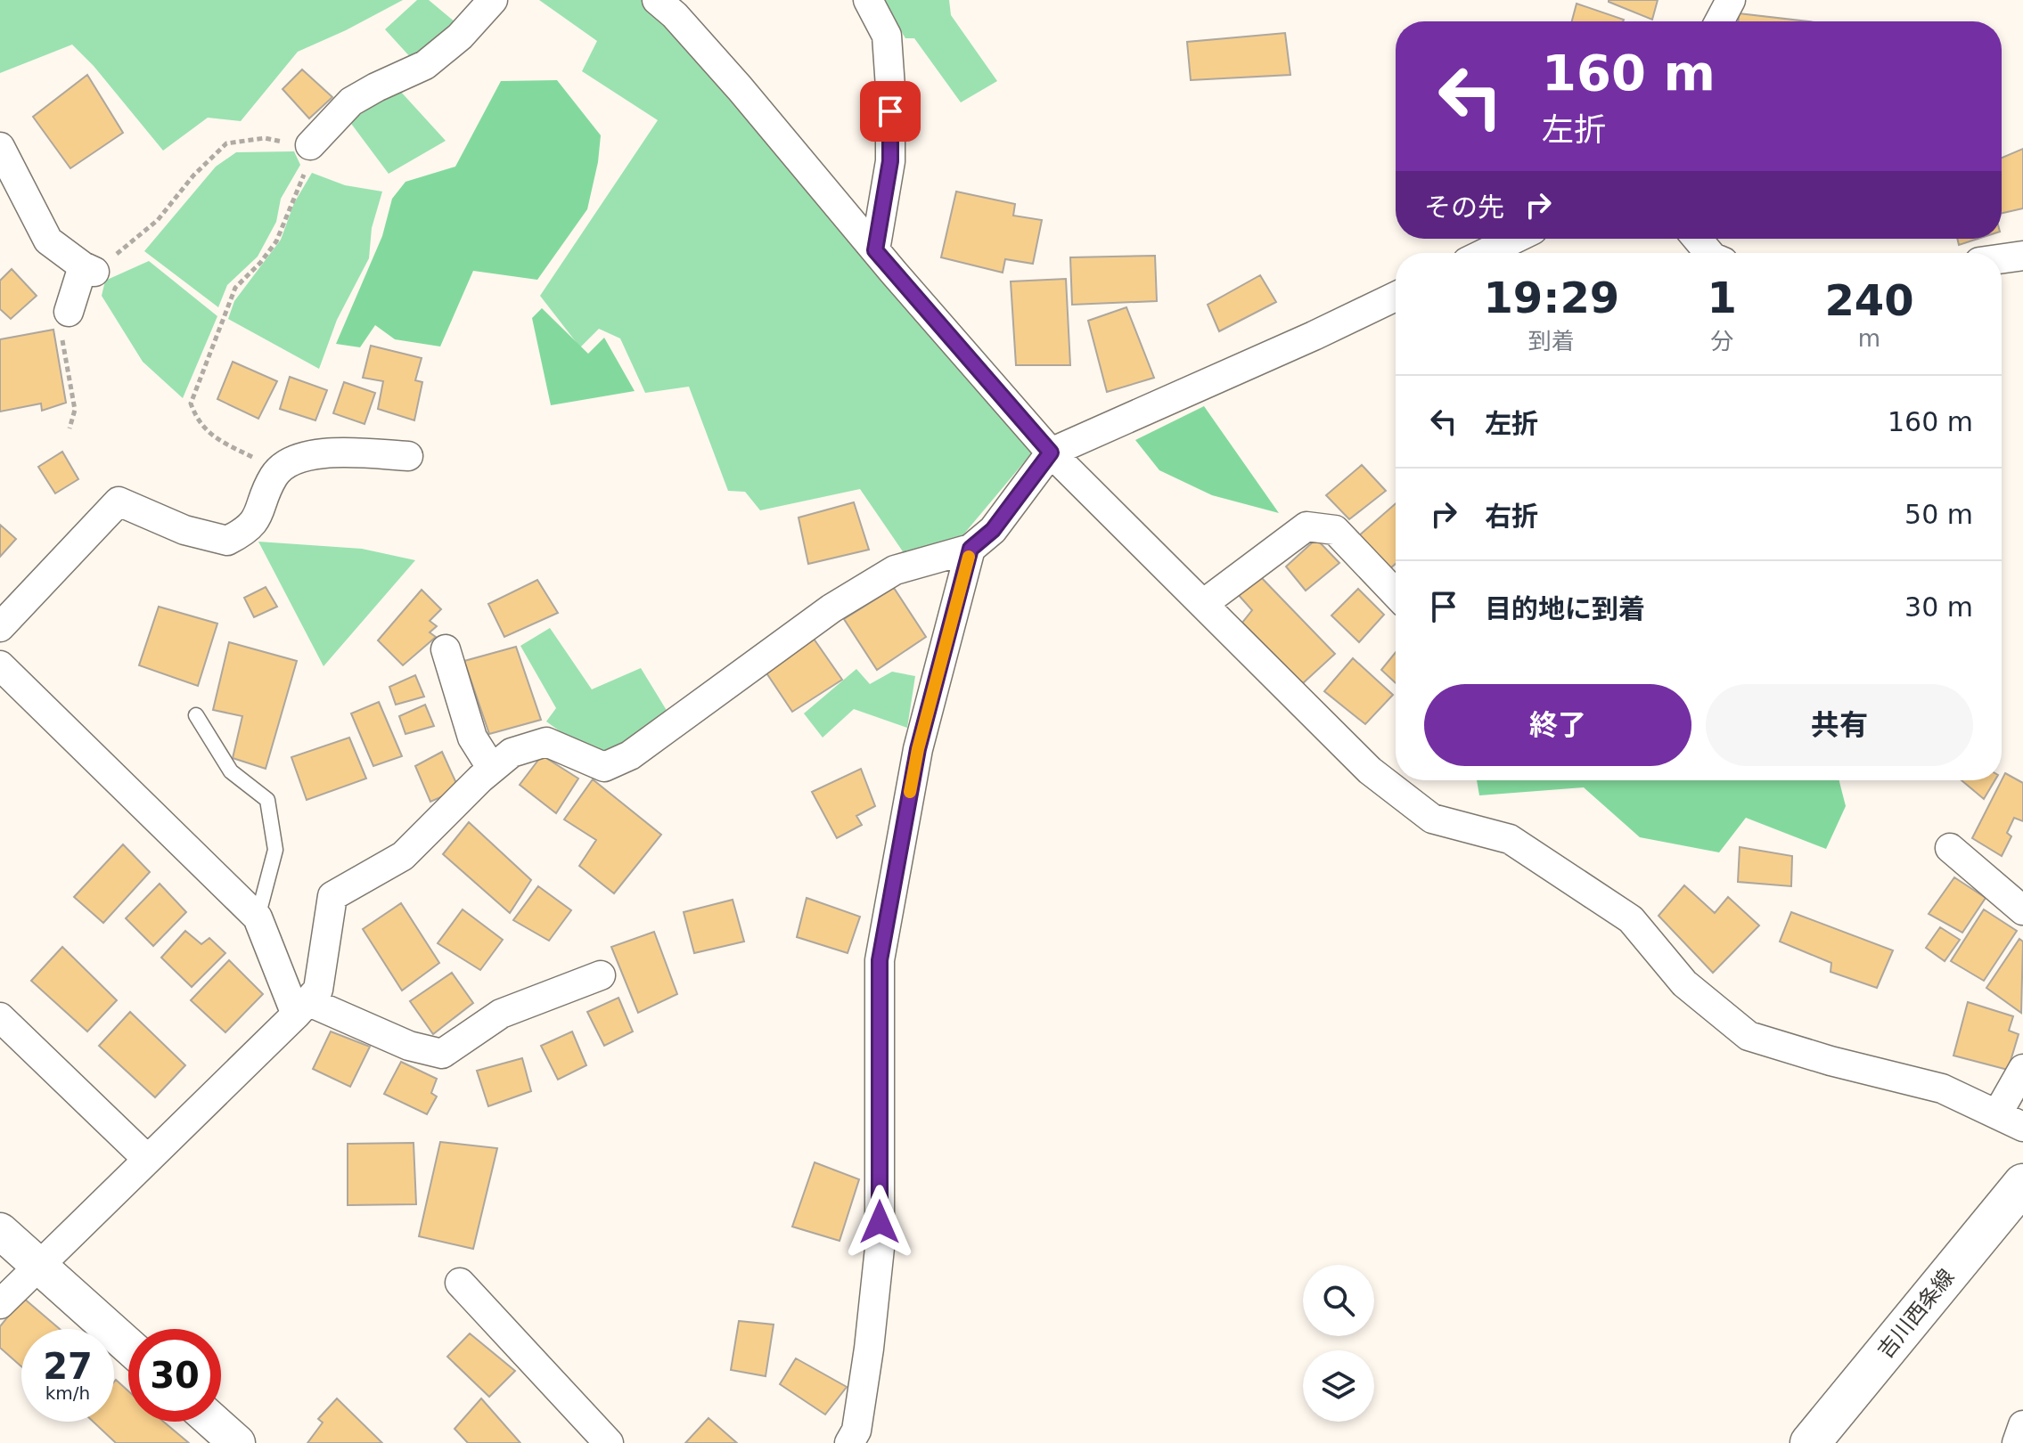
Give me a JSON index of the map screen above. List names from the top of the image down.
{
  "streets": {
    "main road": ["吉川西条線"]
  },
  "page": {
    "turn": ["160 m", "左折"],
    "then": "その先",
    "eta": [
      "19:29",
      "到着",
      "1",
      "分",
      "240",
      "m"
    ],
    "list": [
      {
        "name": "左折",
        "value": "160 m"
      },
      {
        "name": "右折",
        "value": "50 m"
      },
      {
        "name": "目的地に到着",
        "value": "30 m"
      }
    ],
    "buttons": ["終了", "共有"],
    "speed": "27 km/h",
    "limit": "30"
  }
}
